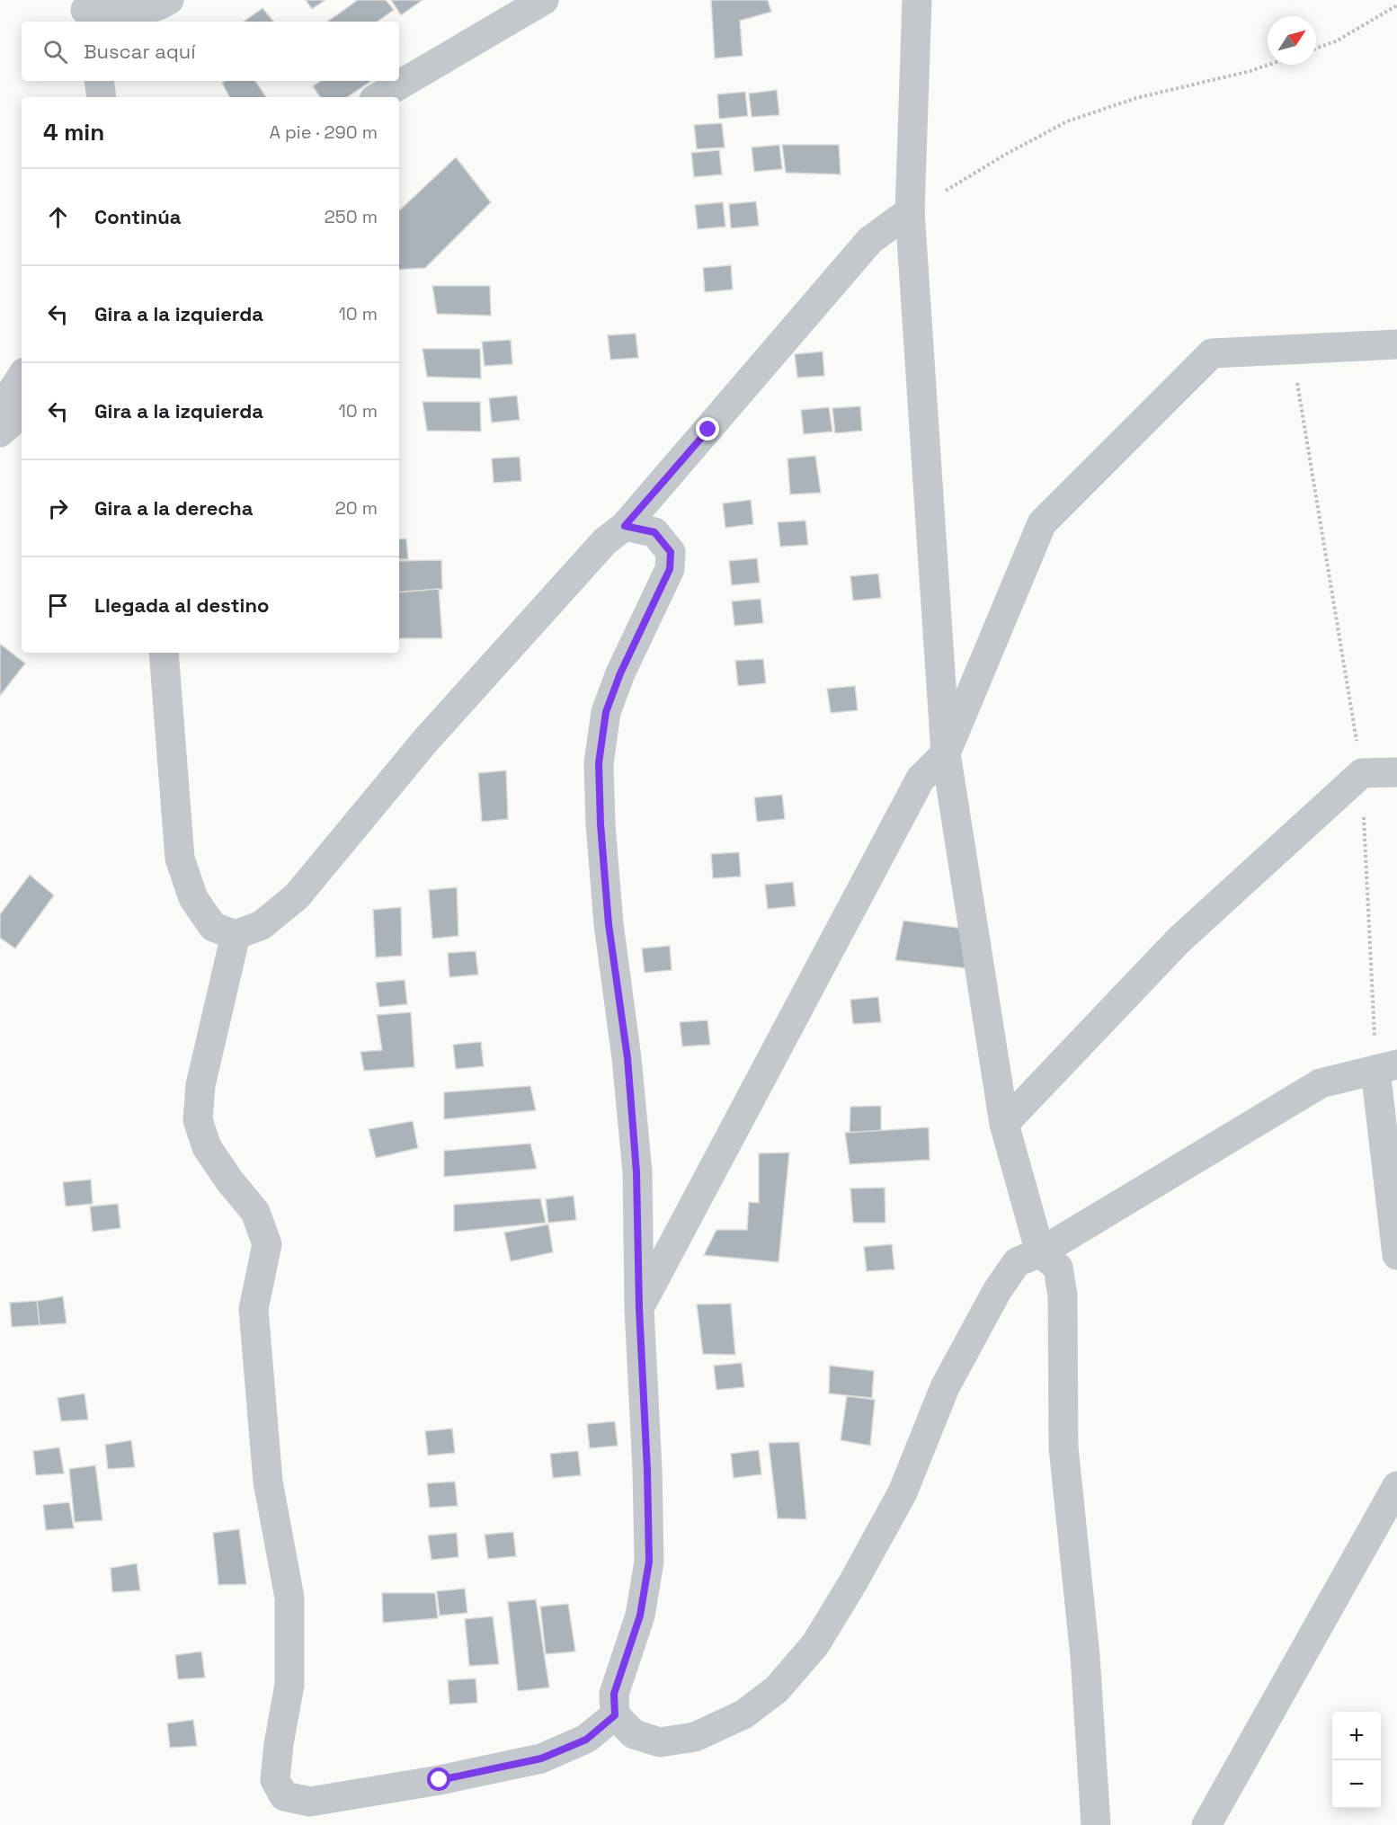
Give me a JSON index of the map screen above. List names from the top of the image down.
{
  "north": "top right",
  "page": {
    "search": "Buscar aquí",
    "heading": ["4 min", "A pie · 290 m"],
    "list": [
      ["Continúa", "250 m"],
      ["Gira a la izquierda", "10 m"],
      ["Gira a la izquierda", "10 m"],
      ["Gira a la derecha", "20 m"],
      "Llegada al destino"
    ],
    "map_buttons": ["+", "−"]
  }
}
